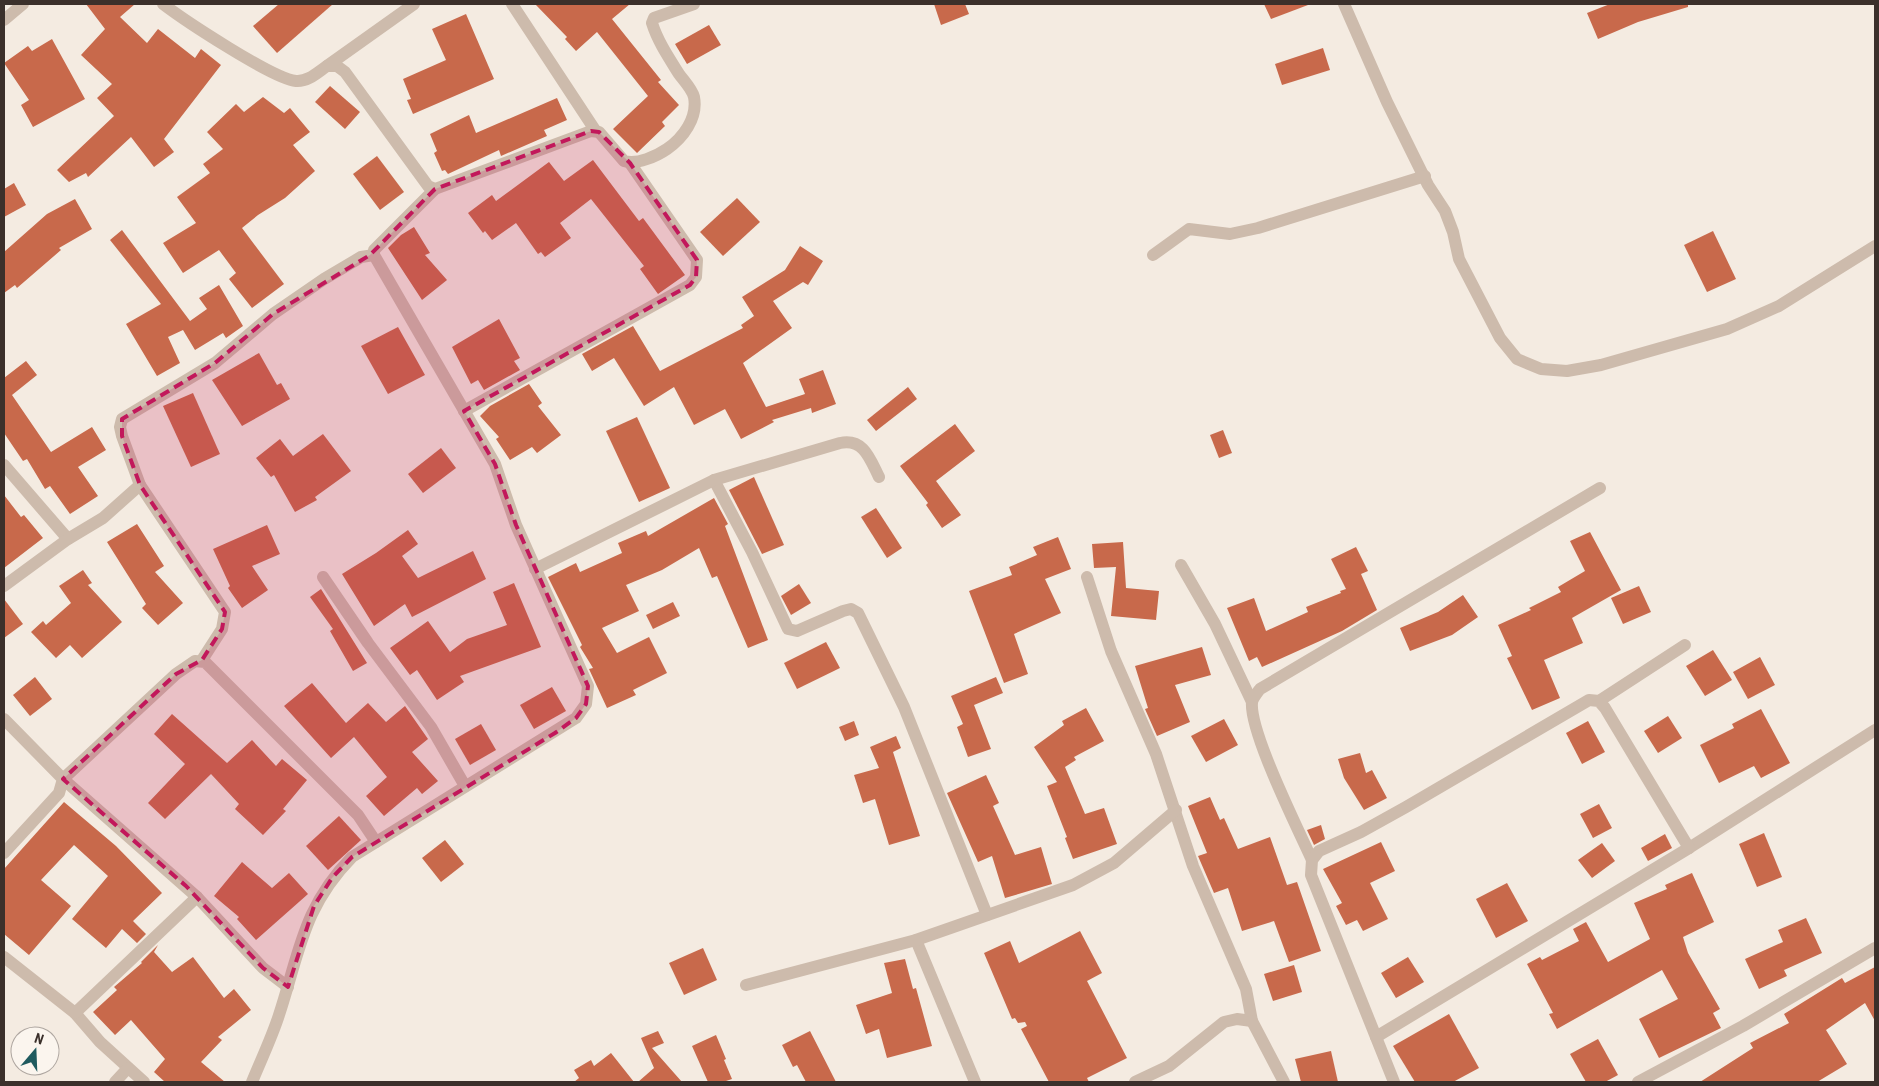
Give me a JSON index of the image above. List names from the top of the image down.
{
  "north": "top"
}
